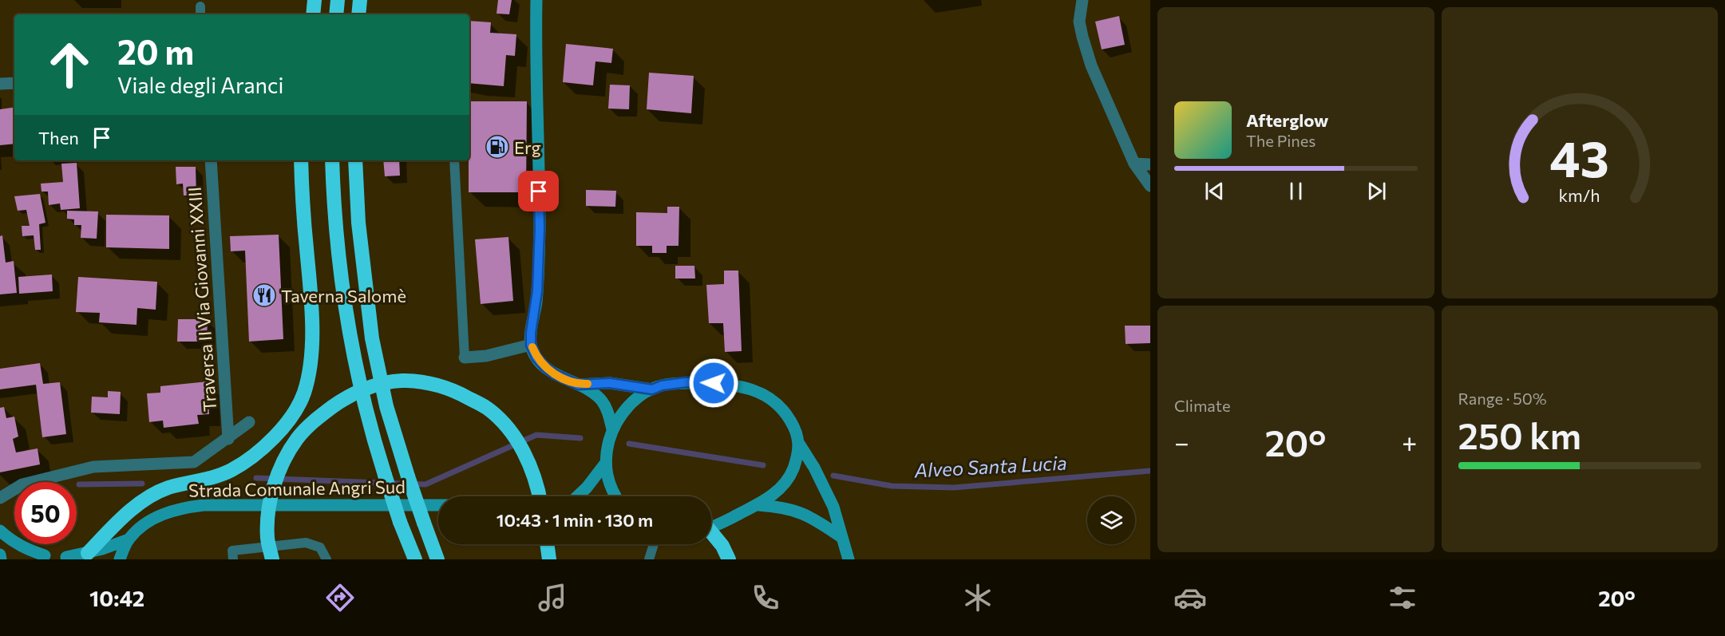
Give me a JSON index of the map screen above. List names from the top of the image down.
{
  "streets": {
    "main road": ["Strada Comunale Angri Sud"],
    "street": ["Traversa II Via Giovanni XXIII"]
  },
  "water": ["Alveo Santa Lucia"],
  "places": {
    "fuel station": ["Erg"],
    "restaurant": ["Taverna Salomè"]
  },
  "page": {
    "turn": ["20 m", "Viale degli Aranci"],
    "song": ["Afterglow", "The Pines"],
    "then": "Then",
    "tile": [
      "Climate",
      ["Range · 50%", "250 km"]
    ],
    "heat": ["−", "20°", "+"],
    "limit": "50",
    "trip": "10:43 · 1 min · 130 m",
    "tabs": ["10:42", "20°"],
    "gauge": ["43", "km/h"]
  }
}
